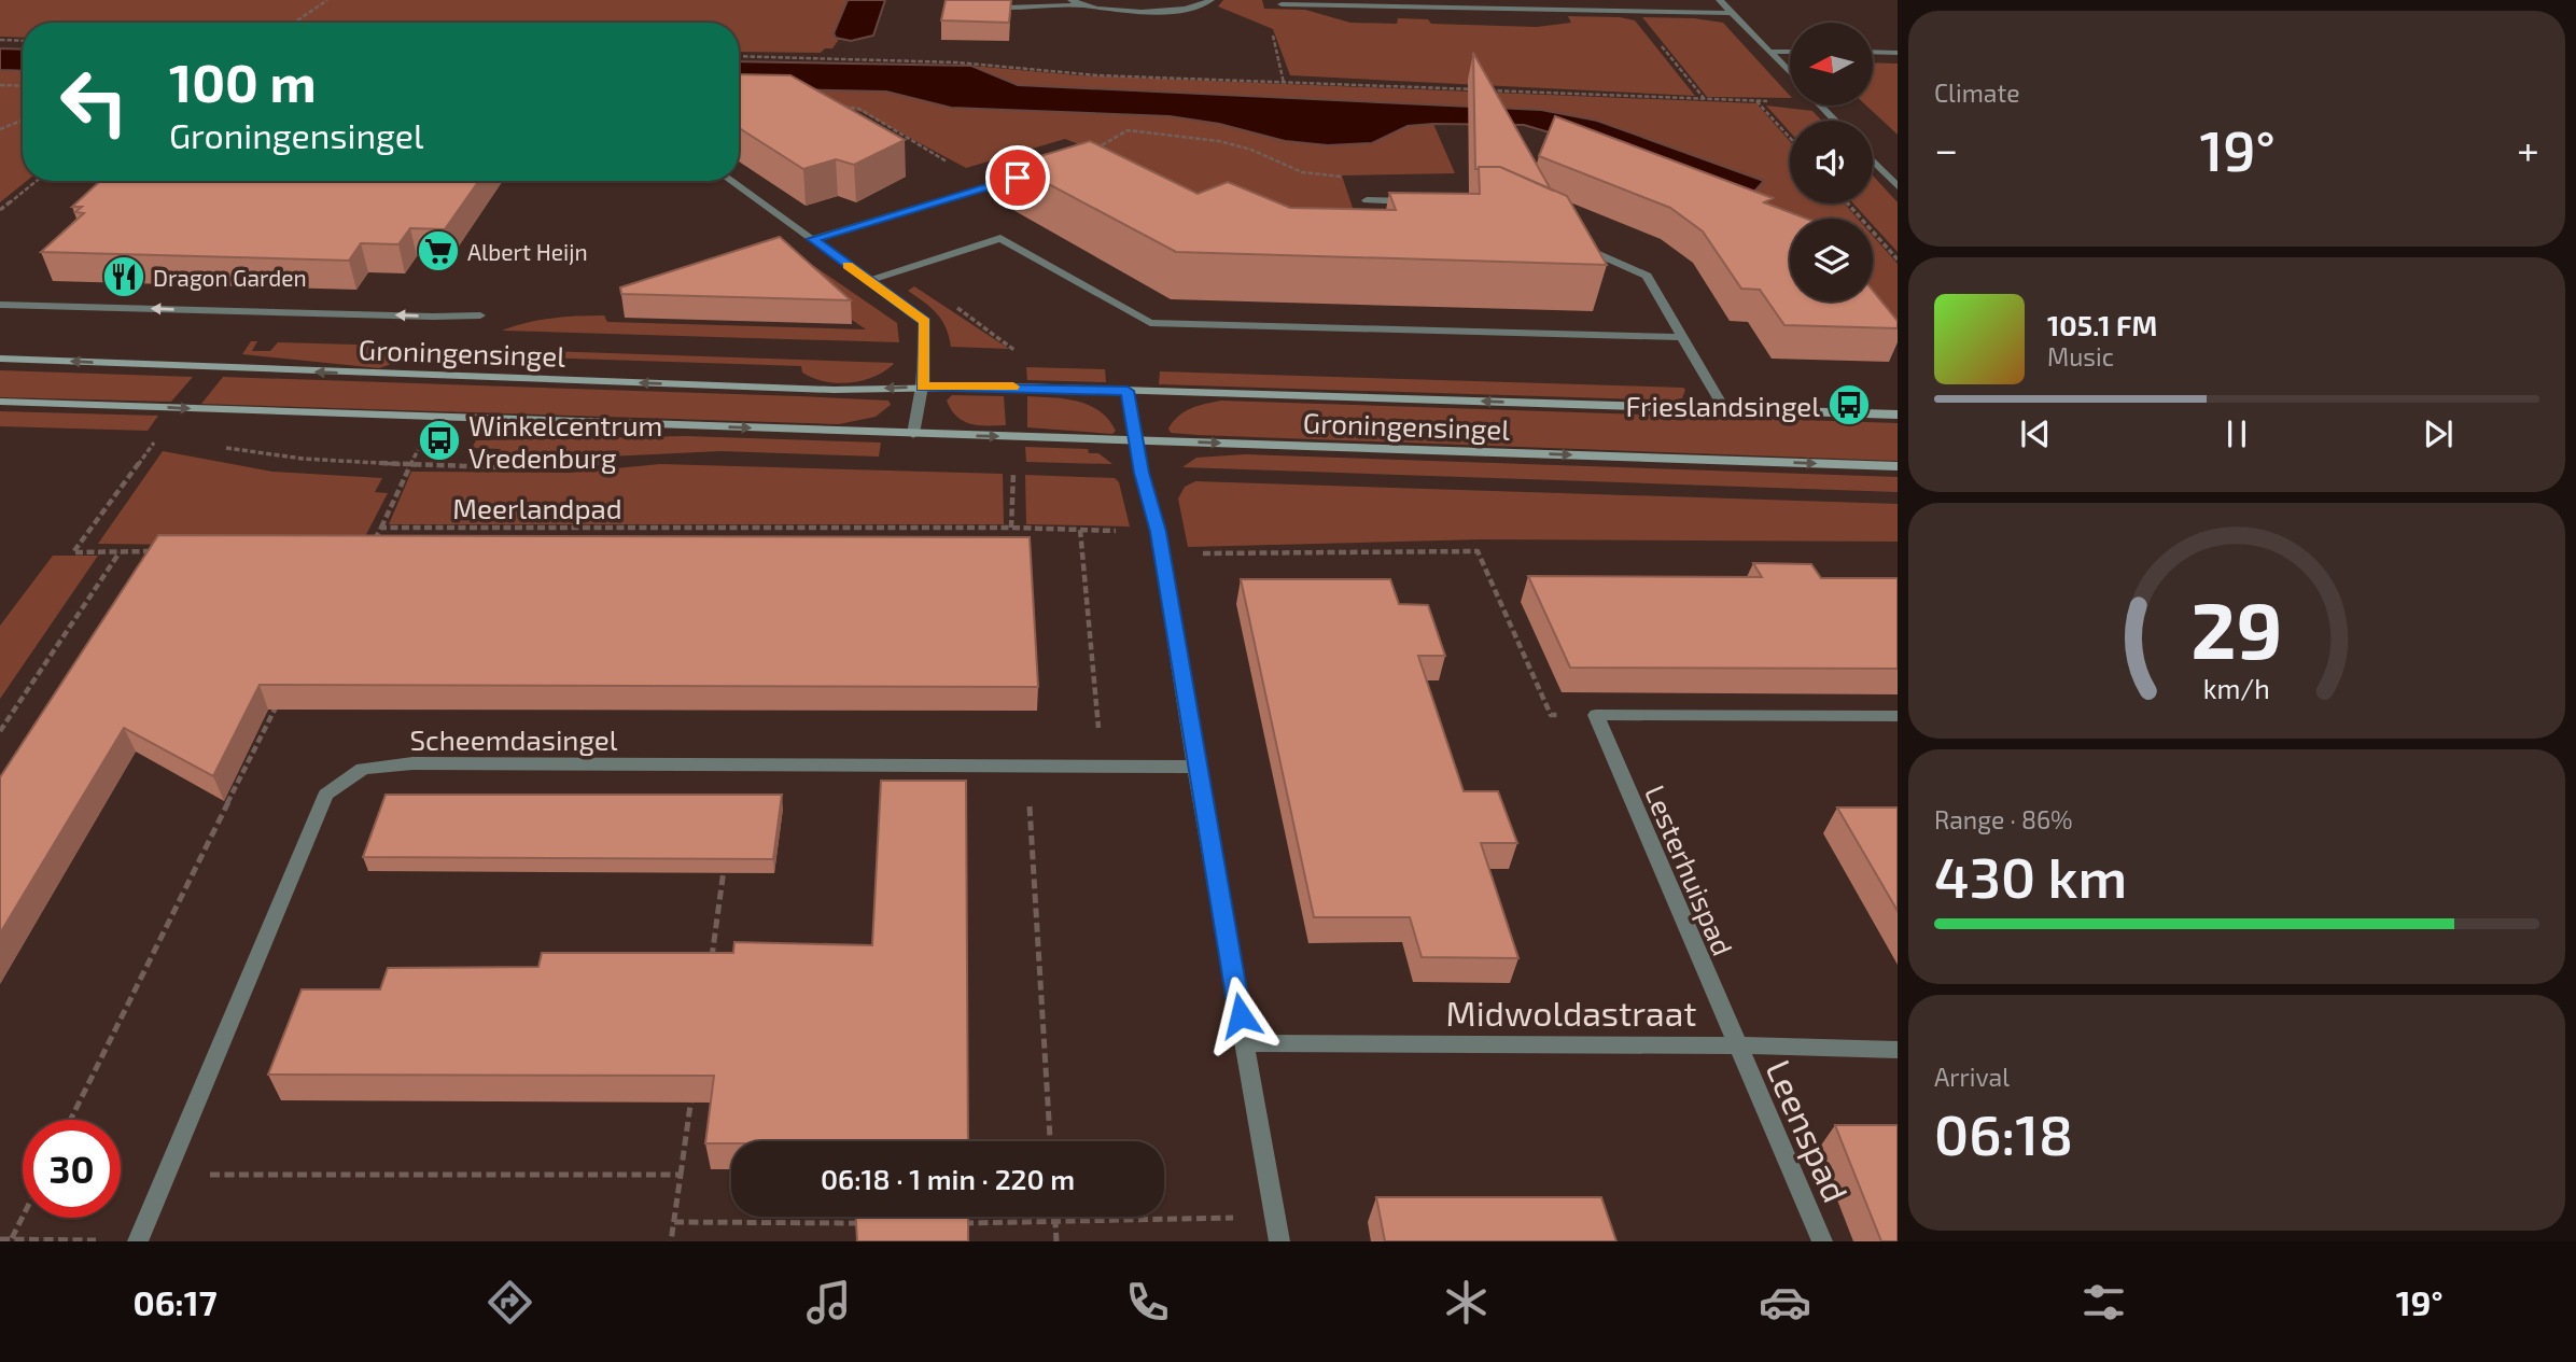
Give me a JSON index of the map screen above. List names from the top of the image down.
{
  "streets": {
    "street": [
      "Groningensingel",
      "Scheemdasingel",
      "Lesterhuispad",
      "Midwoldastraat",
      "Leenspad"
    ],
    "path": ["Meerlandpad"]
  },
  "crossings": [
    ["Lesterhuispad", "Midwoldastraat"],
    ["Lesterhuispad", "Leenspad"],
    ["Midwoldastraat", "Leenspad"]
  ],
  "places": {
    "supermarket": ["Albert Heijn"],
    "restaurant": ["Dragon Garden"],
    "bus stop": ["Frieslandsingel", "Winkelcentrum Vredenburg"]
  },
  "north": "left",
  "page": {
    "tile": [
      "Climate",
      ["Range · 86%", "430 km"],
      ["Arrival", "06:18"]
    ],
    "turn": ["100 m", "Groningensingel"],
    "heat": ["−", "19°", "+"],
    "song": ["105.1 FM", "Music"],
    "limit": "30",
    "trip": "06:18 · 1 min · 220 m",
    "tabs": ["06:17", "19°"],
    "gauge": ["29", "km/h"]
  }
}
